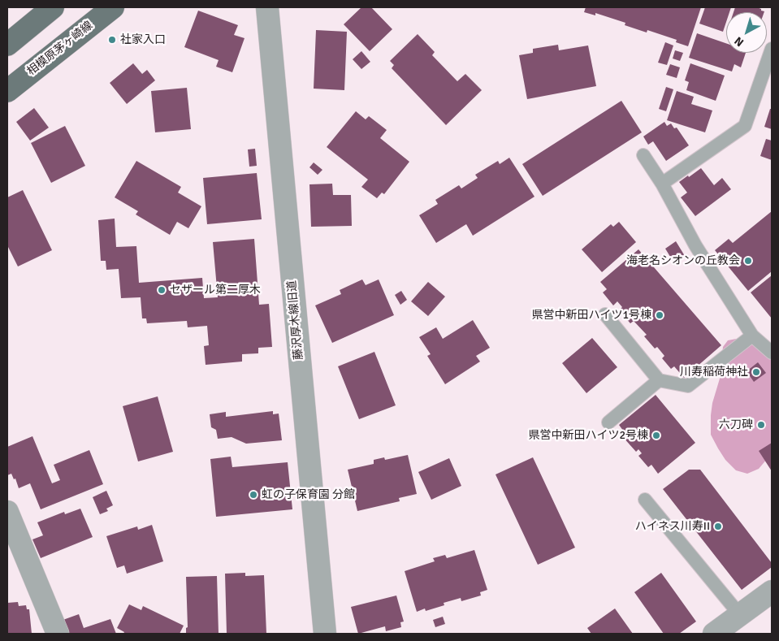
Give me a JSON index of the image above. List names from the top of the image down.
{
  "streets": {
    "main road": ["相模原茅ヶ崎線"],
    "street": ["藤沢厚木線旧道"]
  },
  "places": [
    "社家入口",
    "海老名シオンの丘教会",
    "セザール第二厚木",
    "県営中新田ハイツ1号棟",
    "川寿稲荷神社",
    "六刀碑",
    "県営中新田ハイツ2号棟",
    "虹の子保育園 分館",
    "ハイネス川寿II"
  ],
  "north": "bottom left"
}
